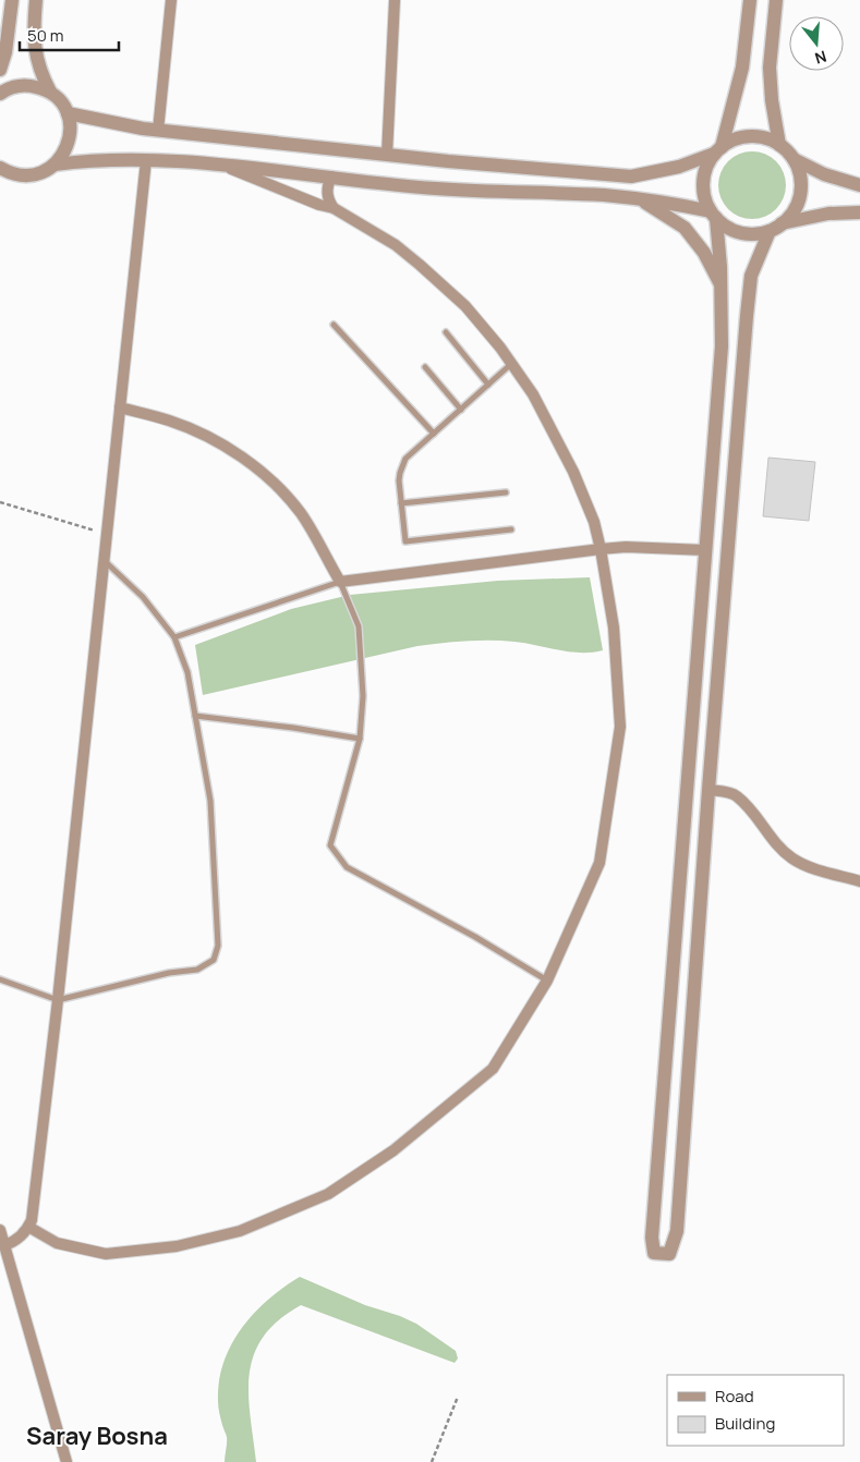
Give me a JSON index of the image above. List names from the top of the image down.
{
  "districts": ["Saray Bosna"],
  "legend": ["Road", "Building"],
  "scale_bar": "50 m",
  "north": "bottom"
}
